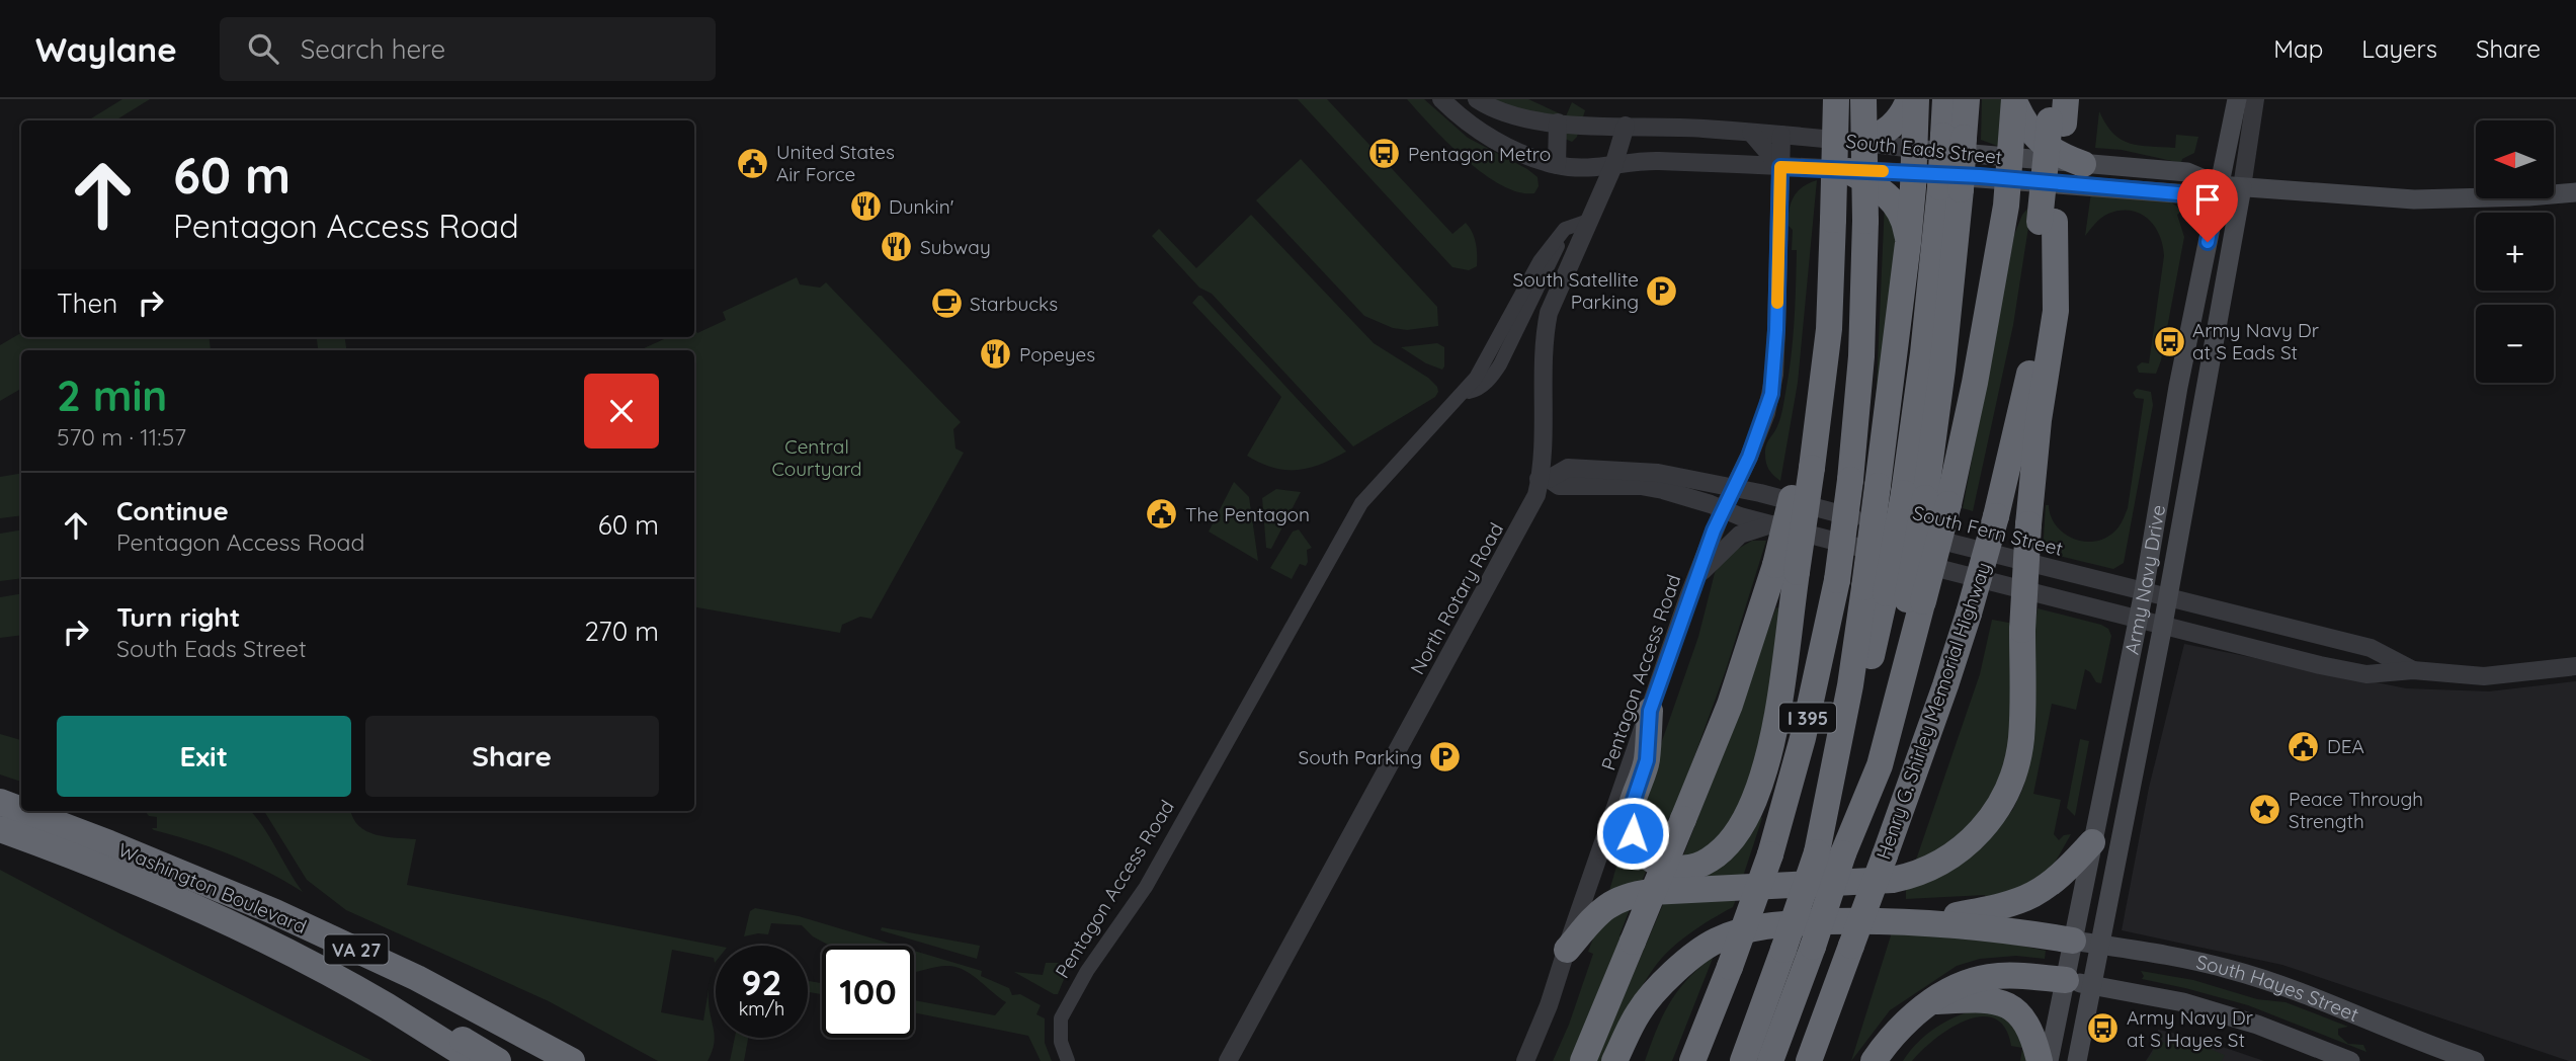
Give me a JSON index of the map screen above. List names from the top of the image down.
{
  "streets": {
    "highway": [
      "Henry G. Shirley Memorial Highway",
      "I 395",
      "Washington Boulevard",
      "VA 27"
    ],
    "main road": ["South Eads Street", "Army Navy Drive", "South Hayes Street"],
    "street": ["South Fern Street", "North Rotary Road", "Pentagon Access Road"]
  },
  "crossings": [
    ["South Eads Street", "Army Navy Drive"],
    ["South Eads Street", "North Rotary Road"],
    ["South Eads Street", "Pentagon Access Road"],
    ["South Fern Street", "Army Navy Drive"],
    ["South Fern Street", "North Rotary Road"],
    ["South Fern Street", "Pentagon Access Road"],
    ["Army Navy Drive", "South Hayes Street"],
    ["North Rotary Road", "Pentagon Access Road"]
  ],
  "parks": ["Central Courtyard"],
  "places": {
    "bus stop": ["Pentagon Metro", "Army Navy Dr at S Eads St", "Army Navy Dr at S Hayes St"],
    "public building": ["United States Air Force", "The Pentagon", "DEA"],
    "restaurant": ["Dunkin'", "Subway", "Popeyes"],
    "parking": ["South Satellite Parking", "South Parking"],
    "cafe": ["Starbucks"],
    "place": ["Peace Through Strength"]
  },
  "north": "left",
  "page": {
    "header": "Waylane",
    "search": "Search here",
    "nav": ["Map", "Layers", "Share"],
    "map_buttons": ["+", "−"],
    "turn": ["60 m", "Pentagon Access Road"],
    "then": "Then",
    "heading": ["2 min", "570 m · 11:57"],
    "list": [
      {
        "name": "Continue",
        "note": "Pentagon Access Road",
        "value": "60 m"
      },
      {
        "name": "Turn right",
        "note": "South Eads Street",
        "value": "270 m"
      }
    ],
    "buttons": ["Exit", "Share"],
    "speed": "92 km/h",
    "limit": "100"
  }
}
